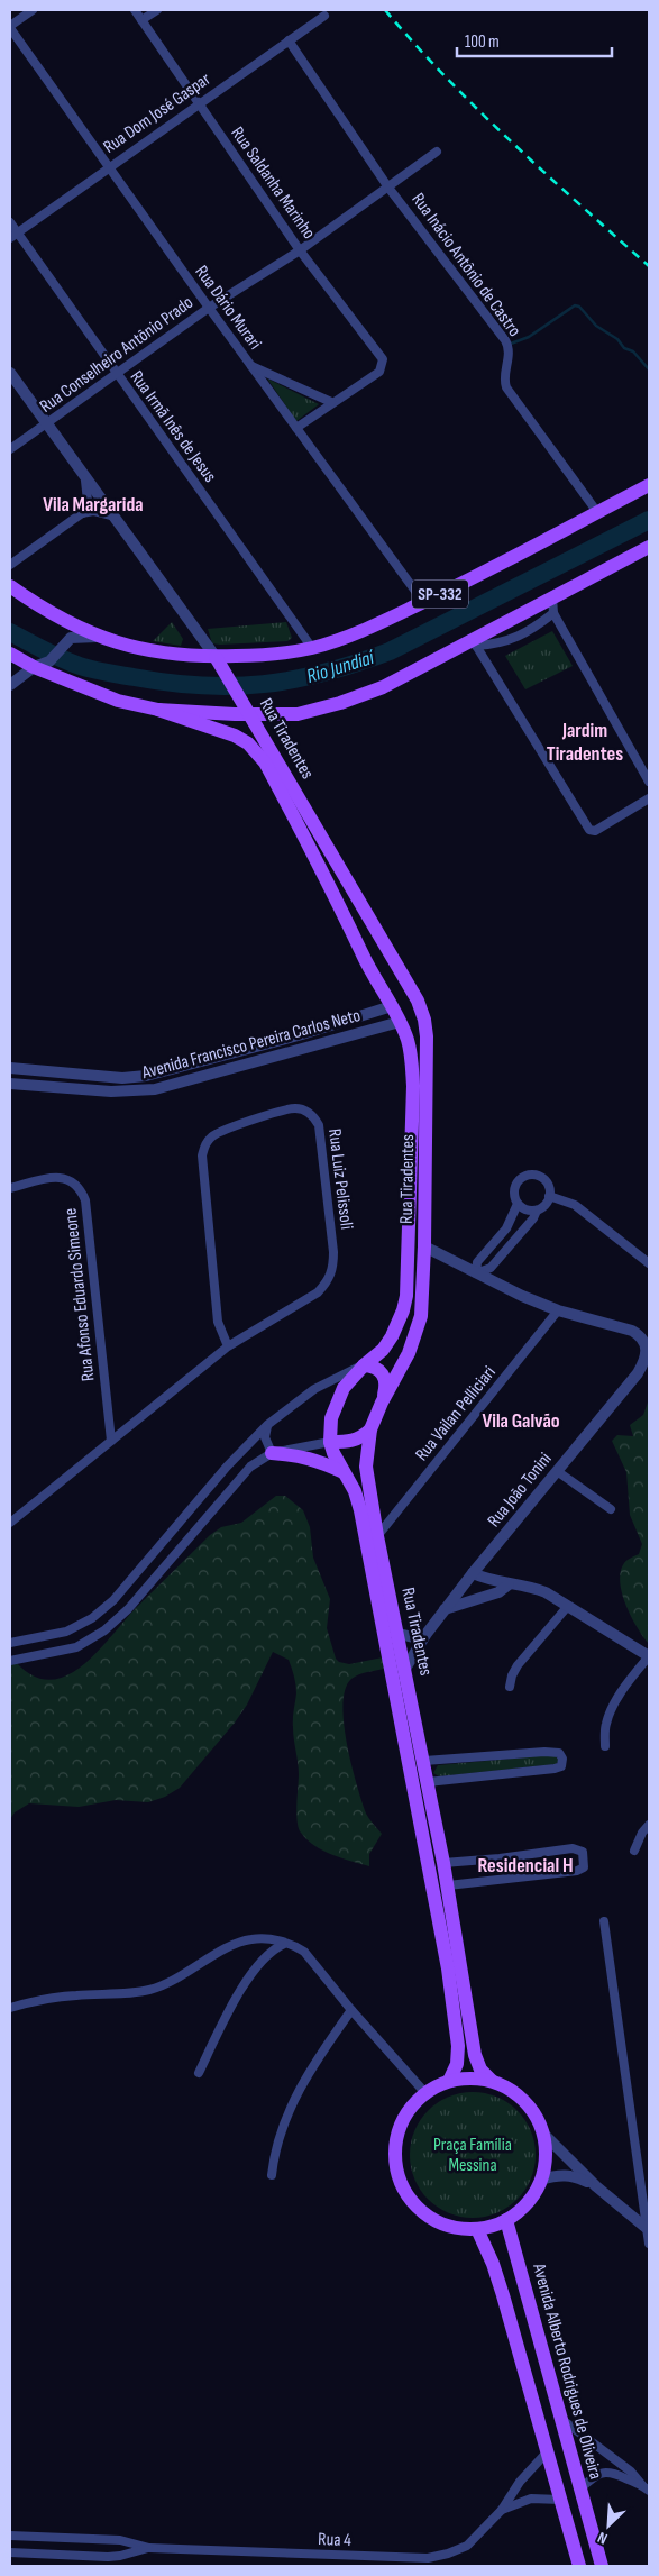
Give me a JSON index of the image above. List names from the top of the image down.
{
  "streets": {
    "main road": ["SP-332", "Rua Tiradentes", "Avenida Alberto Rodrigues de Oliveira"],
    "street": [
      "Rua Dom José Gaspar",
      "Rua Saldanha Marinho",
      "Rua Inácio Antônio de Castro",
      "Rua Dário Murari",
      "Rua Conselheiro Antônio Prado",
      "Rua Irmã Inês de Jesus",
      "Avenida Francisco Pereira Carlos Neto",
      "Rua Luiz Pelissoli",
      "Rua Afonso Eduardo Simeone",
      "Rua Vailan Pelliciari",
      "Rua João Tonini",
      "Rua 4"
    ]
  },
  "crossings": [
    ["Rua Dom José Gaspar", "Rua Saldanha Marinho"],
    ["Rua Dom José Gaspar", "Rua Inácio Antônio de Castro"],
    ["Rua Dom José Gaspar", "Rua Dário Murari"],
    ["Rua Dom José Gaspar", "Rua Irmã Inês de Jesus"],
    ["Rua Saldanha Marinho", "Rua Conselheiro Antônio Prado"],
    ["Rua Inácio Antônio de Castro", "Rua Conselheiro Antônio Prado"],
    ["Rua Inácio Antônio de Castro", "SP-332"],
    ["Rua Dário Murari", "Rua Conselheiro Antônio Prado"],
    ["Rua Dário Murari", "SP-332"],
    ["Rua Conselheiro Antônio Prado", "Rua Irmã Inês de Jesus"],
    ["Rua Conselheiro Antônio Prado", "Rua Tiradentes"],
    ["Rua Irmã Inês de Jesus", "SP-332"],
    ["SP-332", "Rua Tiradentes"],
    ["Rua Tiradentes", "Avenida Francisco Pereira Carlos Neto"],
    ["Rua Tiradentes", "Rua Vailan Pelliciari"],
    ["Rua Tiradentes", "Rua João Tonini"],
    ["Rua Tiradentes", "Avenida Alberto Rodrigues de Oliveira"],
    ["Rua Luiz Pelissoli", "Rua Afonso Eduardo Simeone"],
    ["Rua Vailan Pelliciari", "Rua João Tonini"]
  ],
  "districts": [
    "Vila Margarida",
    "Jardim Tiradentes",
    "Vila Galvão",
    "Residencial H"
  ],
  "water": ["Rio Jundiaí"],
  "parks": ["Praça Família Messina"],
  "scale_bar": "100 m",
  "north": "bottom left"
}
